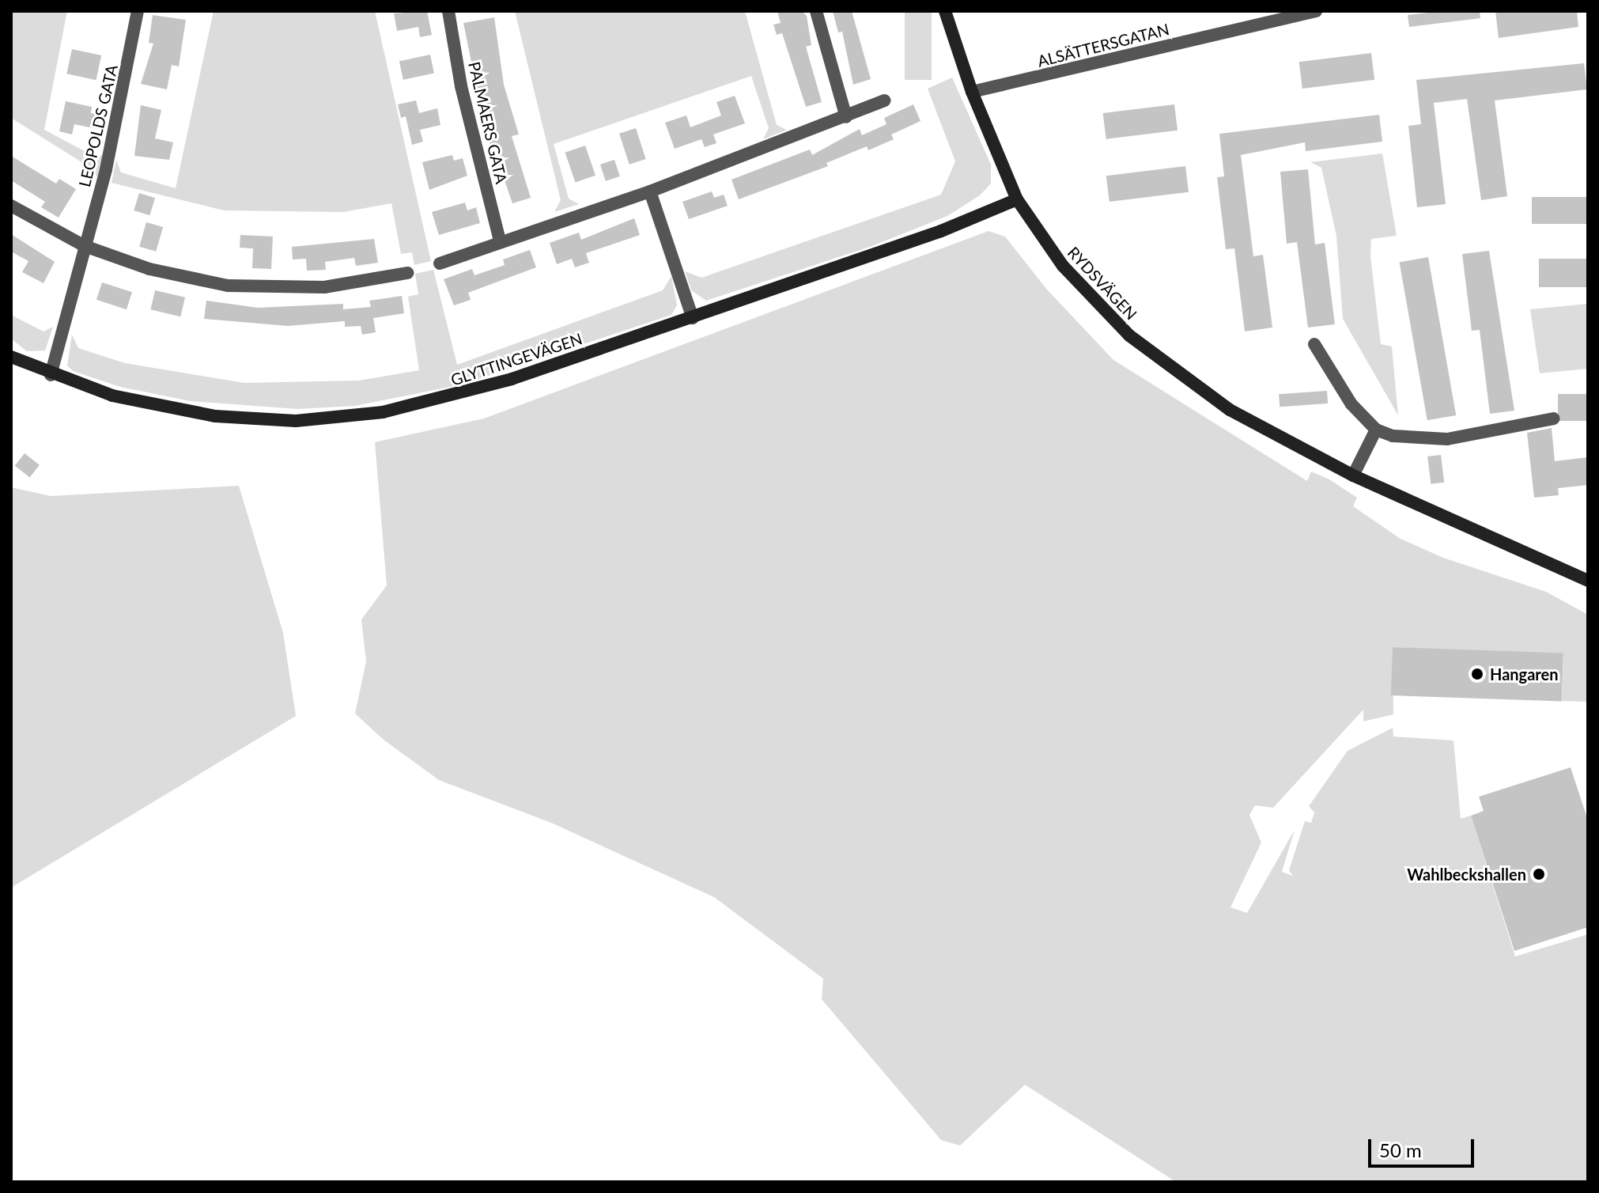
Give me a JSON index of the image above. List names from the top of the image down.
{
  "streets": {
    "street": [
      "ALSÄTTERSGATAN",
      "PALMAERS GATA",
      "LEOPOLDS GATA",
      "RYDSVÄGEN",
      "GLYTTINGEVÄGEN"
    ]
  },
  "crossings": [
    ["ALSÄTTERSGATAN", "RYDSVÄGEN"],
    ["LEOPOLDS GATA", "GLYTTINGEVÄGEN"],
    ["RYDSVÄGEN", "GLYTTINGEVÄGEN"]
  ],
  "places": ["Hangaren", "Wahlbeckshallen"],
  "scale_bar": "50 m"
}
